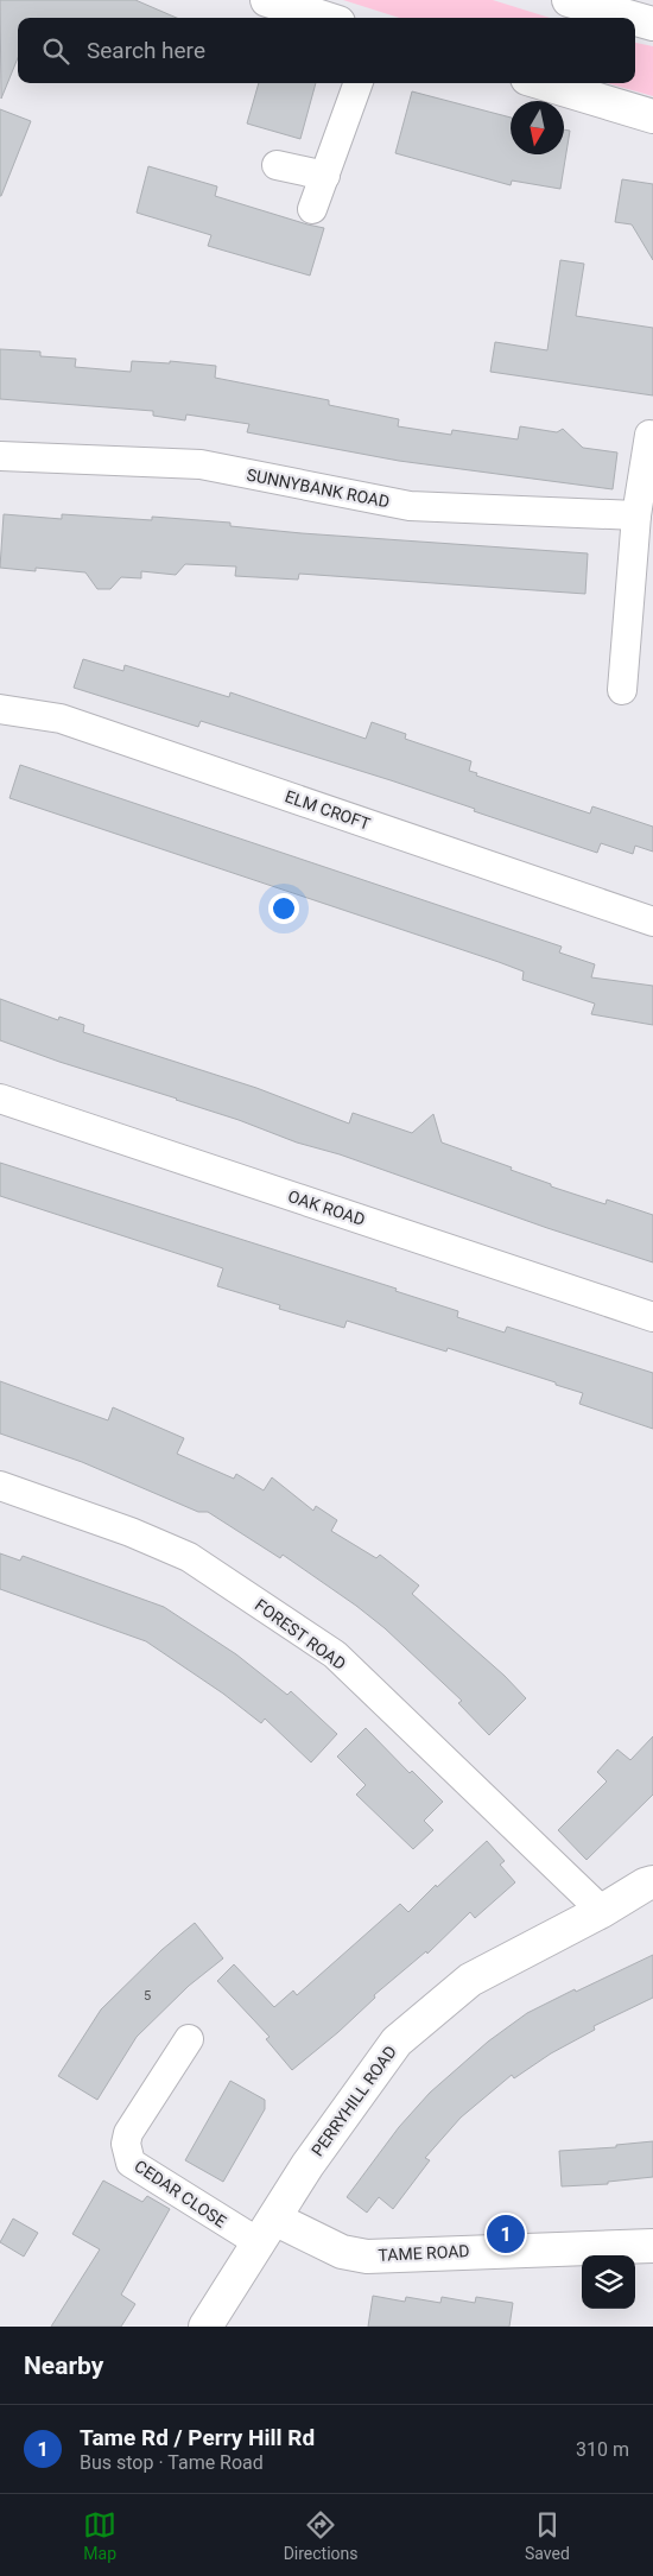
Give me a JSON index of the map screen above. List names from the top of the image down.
{
  "streets": {
    "main road": ["PERRYHILL ROAD", "TAME ROAD"],
    "street": [
      "SUNNYBANK ROAD",
      "ELM CROFT",
      "OAK ROAD",
      "FOREST ROAD",
      "CEDAR CLOSE"
    ]
  },
  "crossings": [
    ["FOREST ROAD", "PERRYHILL ROAD"],
    ["PERRYHILL ROAD", "CEDAR CLOSE"],
    ["PERRYHILL ROAD", "TAME ROAD"],
    ["CEDAR CLOSE", "TAME ROAD"]
  ],
  "house_numbers": ["5"],
  "north": "bottom",
  "page": {
    "search": "Search here",
    "pins": "1",
    "heading": "Nearby",
    "list": [
      {
        "mark": "1",
        "name": "Tame Rd / Perry Hill Rd",
        "note": "Bus stop · Tame Road",
        "value": "310 m"
      }
    ],
    "nav": ["Map", "Directions", "Saved"]
  }
}
